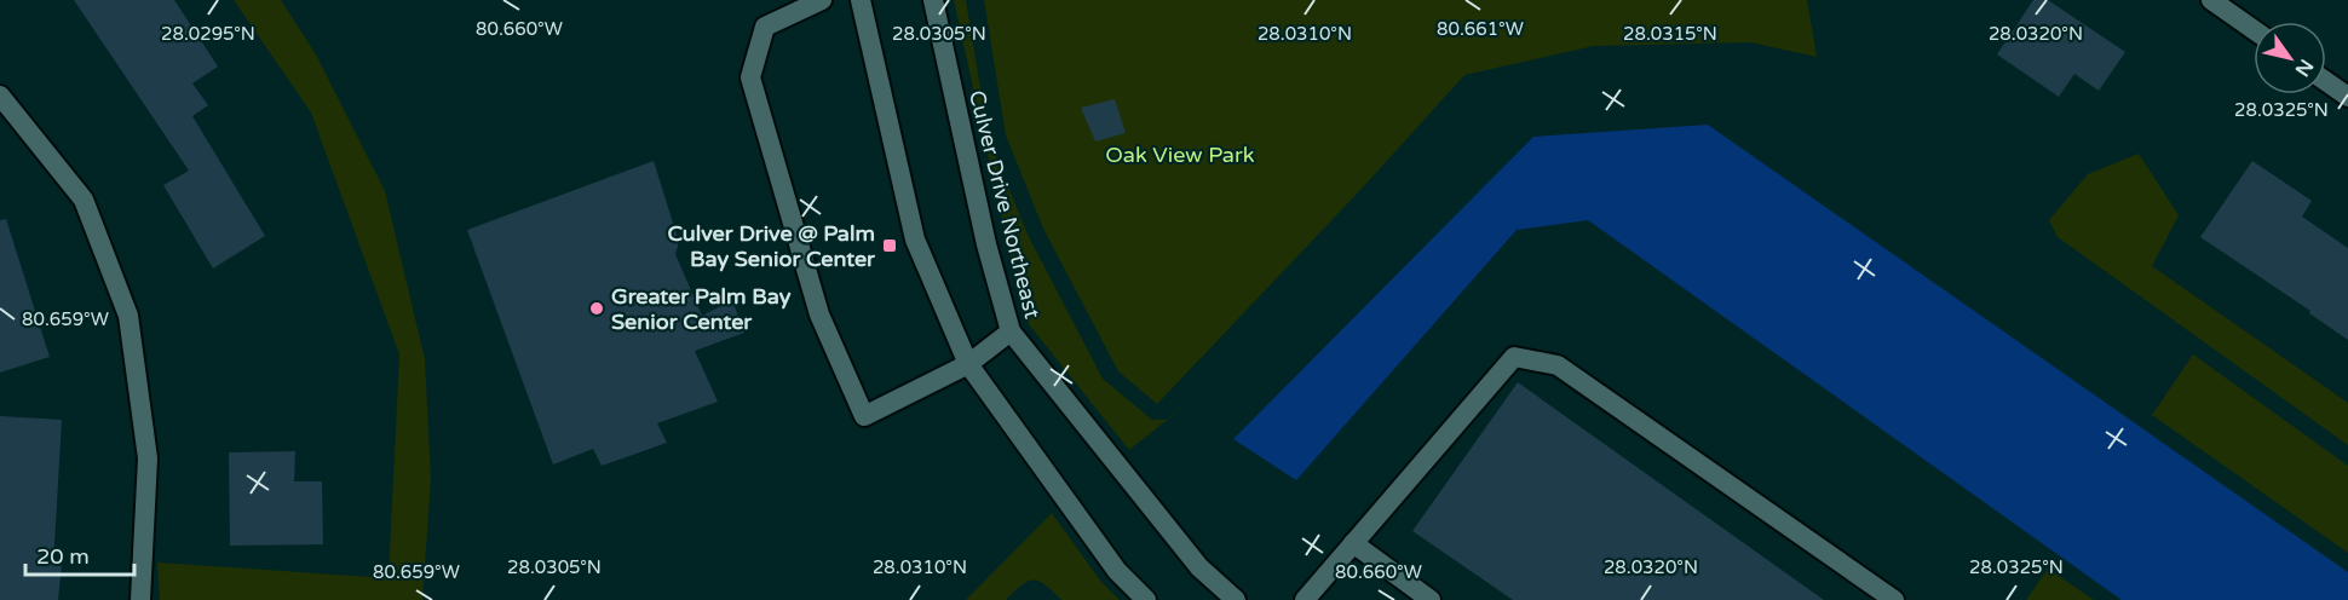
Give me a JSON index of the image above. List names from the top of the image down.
{
  "streets": {
    "street": ["Culver Drive Northeast"]
  },
  "parks": ["Oak View Park"],
  "places": {
    "transit": ["Culver Drive @ Palm Bay Senior Center"],
    "other": ["Greater Palm Bay Senior Center"]
  },
  "scale_bar": "20 m",
  "north": "bottom right",
  "coordinates": [
    "80.660°W",
    "80.661°W",
    "28.0320°N",
    "28.0295°N",
    "28.0305°N",
    "28.0310°N",
    "28.0315°N",
    "28.0325°N",
    "80.659°W"
  ]
}
